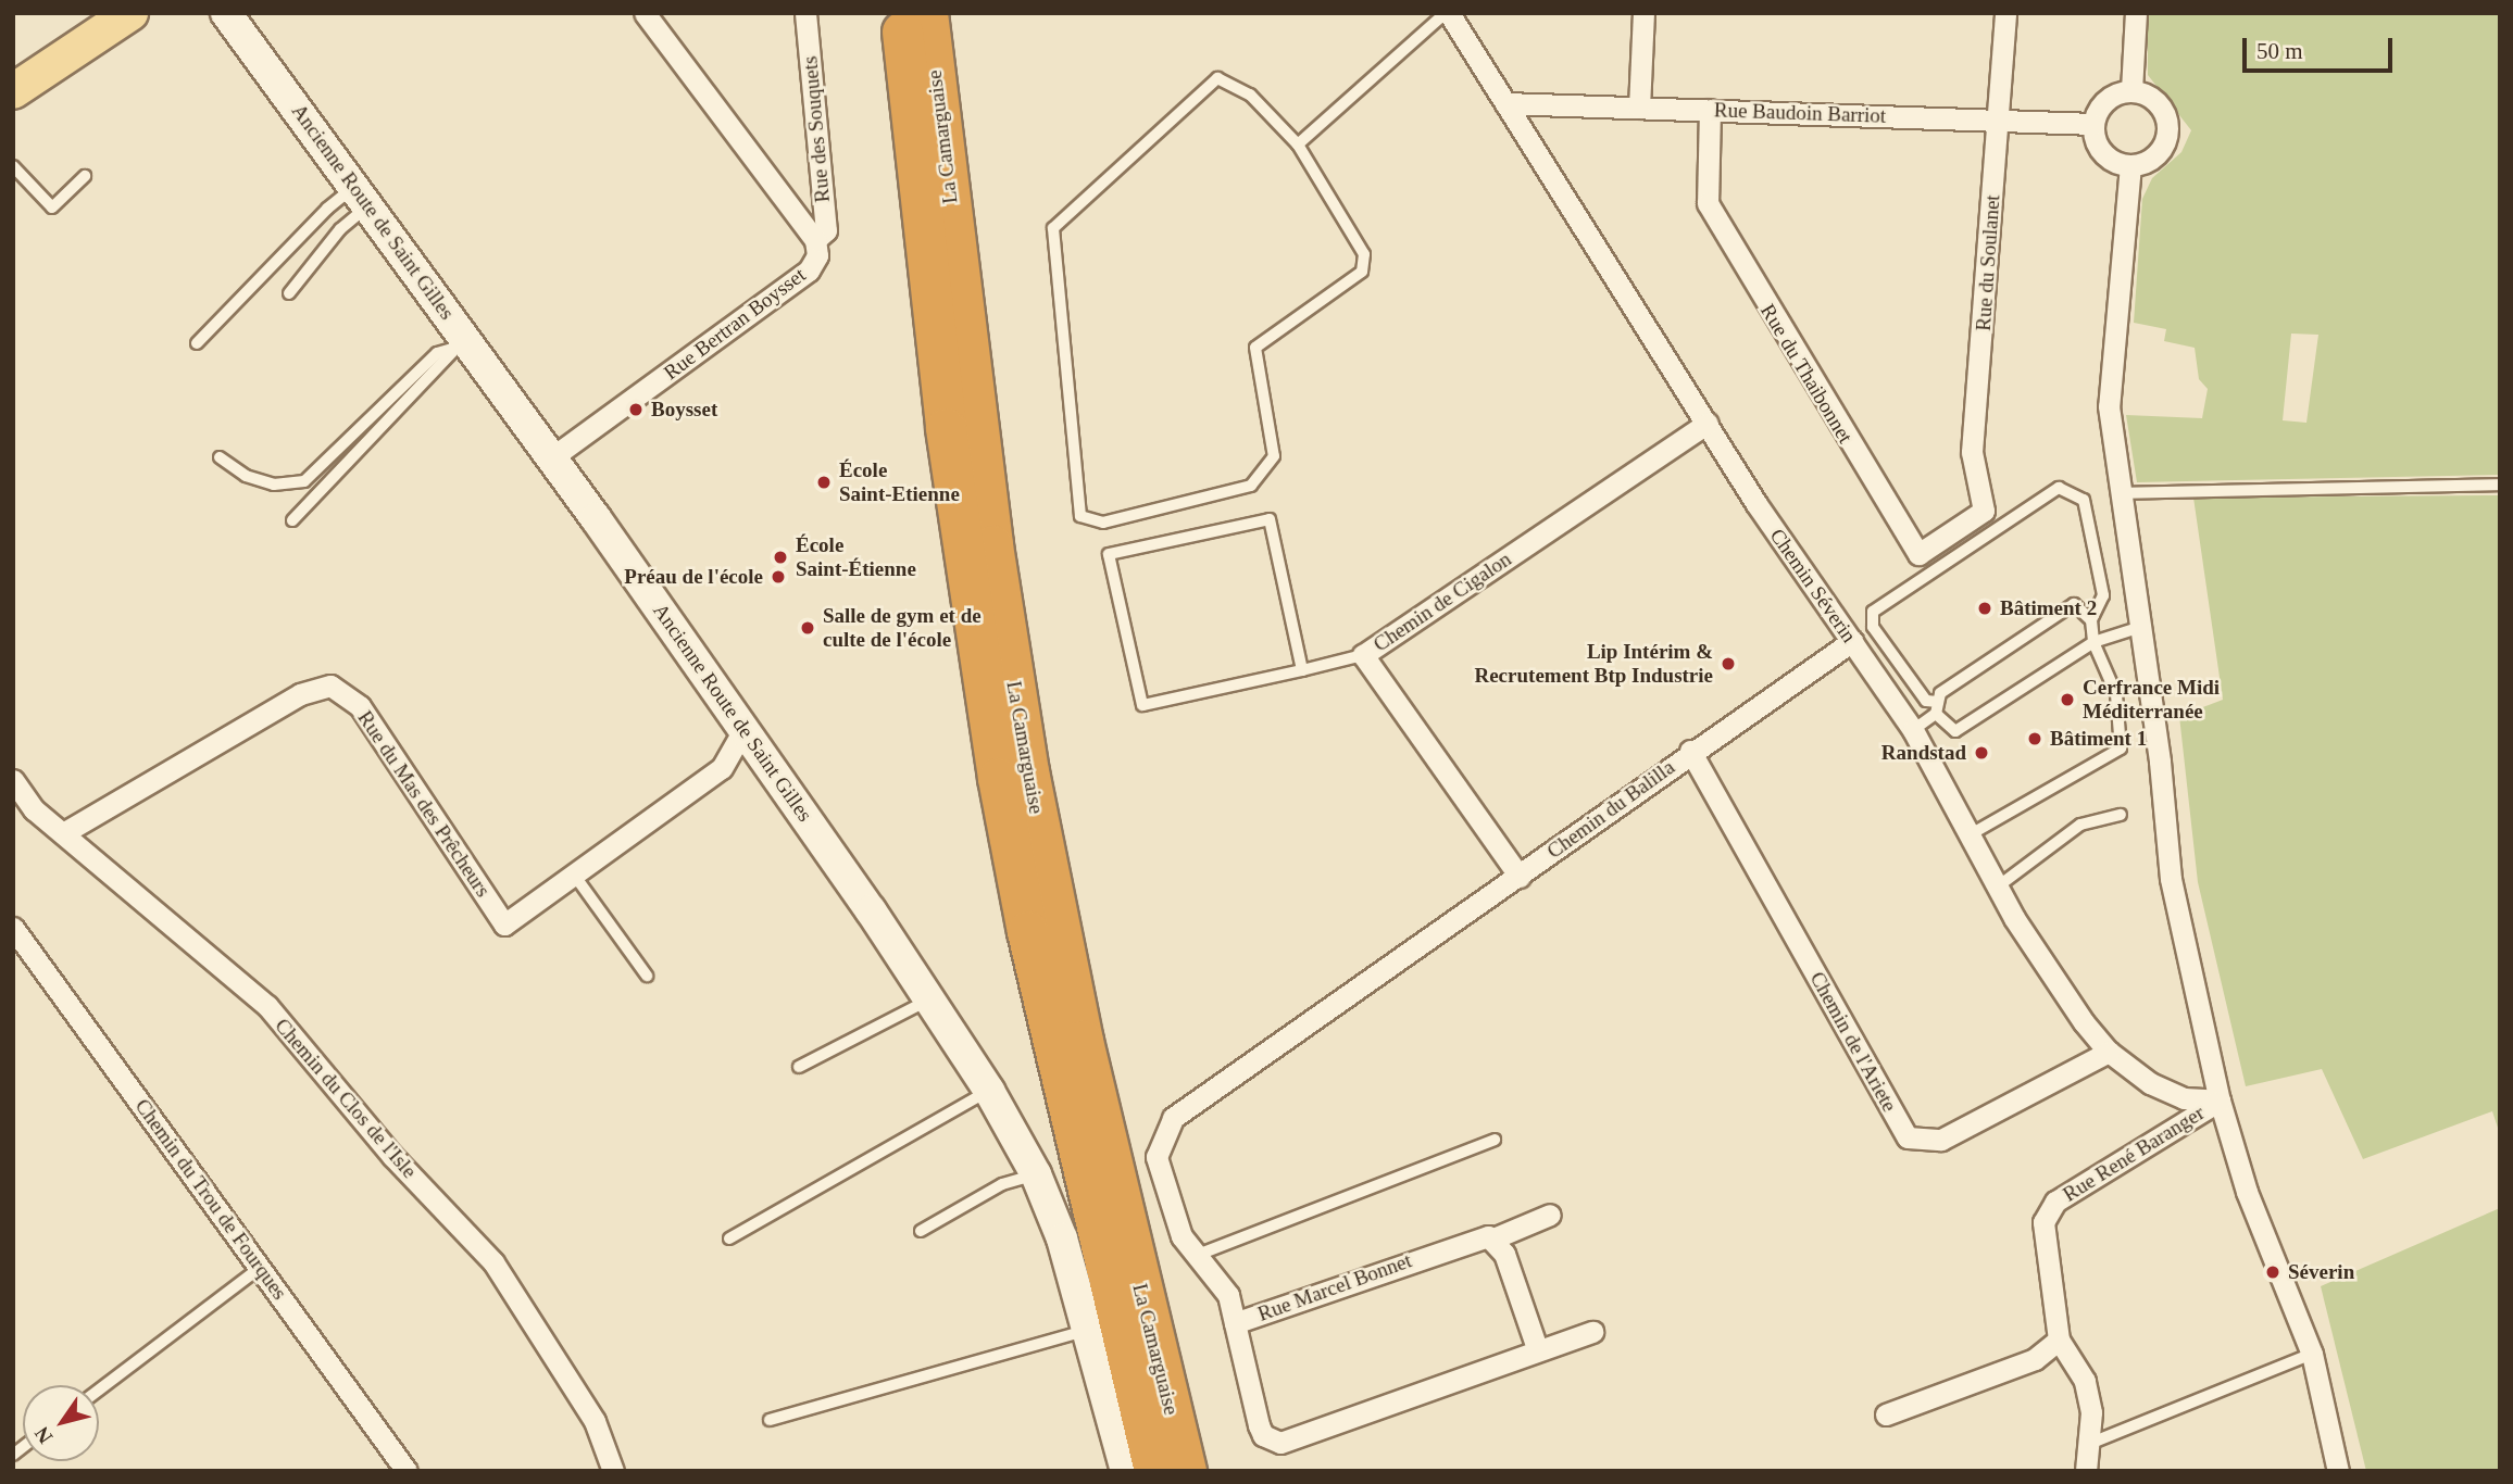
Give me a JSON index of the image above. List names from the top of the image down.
{
  "streets": {
    "highway": ["La Camarguaise"],
    "street": [
      "Rue Baudoin Barriot",
      "Rue des Souquets",
      "Ancienne Route de Saint Gilles",
      "Rue du Soulanet",
      "Rue Bertran Boysset",
      "Rue du Thaibonnet",
      "Chemin Séverin",
      "Chemin de Cigalon",
      "Rue du Mas des Prêcheurs",
      "Chemin du Balilla",
      "Chemin de l'Ariete",
      "Chemin du Clos de l'Isle",
      "Rue René Baranger",
      "Chemin du Trou de Fourques",
      "Rue Marcel Bonnet"
    ]
  },
  "crossings": [
    ["Rue Baudoin Barriot", "Rue du Soulanet"],
    ["Rue Baudoin Barriot", "Rue du Thaibonnet"],
    ["Rue Baudoin Barriot", "Chemin Séverin"],
    ["Rue des Souquets", "Rue Bertran Boysset"],
    ["Ancienne Route de Saint Gilles", "Rue Bertran Boysset"],
    ["Ancienne Route de Saint Gilles", "Rue du Mas des Prêcheurs"],
    ["Rue du Soulanet", "Rue du Thaibonnet"],
    ["Chemin Séverin", "Chemin de Cigalon"],
    ["Chemin Séverin", "Chemin du Balilla"],
    ["Chemin Séverin", "Chemin de l'Ariete"],
    ["Chemin Séverin", "Rue René Baranger"],
    ["Chemin de Cigalon", "Chemin du Balilla"],
    ["Rue du Mas des Prêcheurs", "Chemin du Clos de l'Isle"],
    ["Chemin du Balilla", "Chemin de l'Ariete"],
    ["Chemin du Balilla", "Rue Marcel Bonnet"]
  ],
  "places": [
    "Boysset",
    "École Saint-Etienne",
    "École Saint-Étienne",
    "Préau de l'école",
    "Bâtiment 2",
    "Salle de gym et de culte de l'école",
    "Lip Intérim & Recrutement Btp Industrie",
    "Cerfrance Midi Méditerranée",
    "Bâtiment 1",
    "Randstad",
    "Séverin"
  ],
  "scale_bar": "50 m",
  "north": "bottom left"
}
